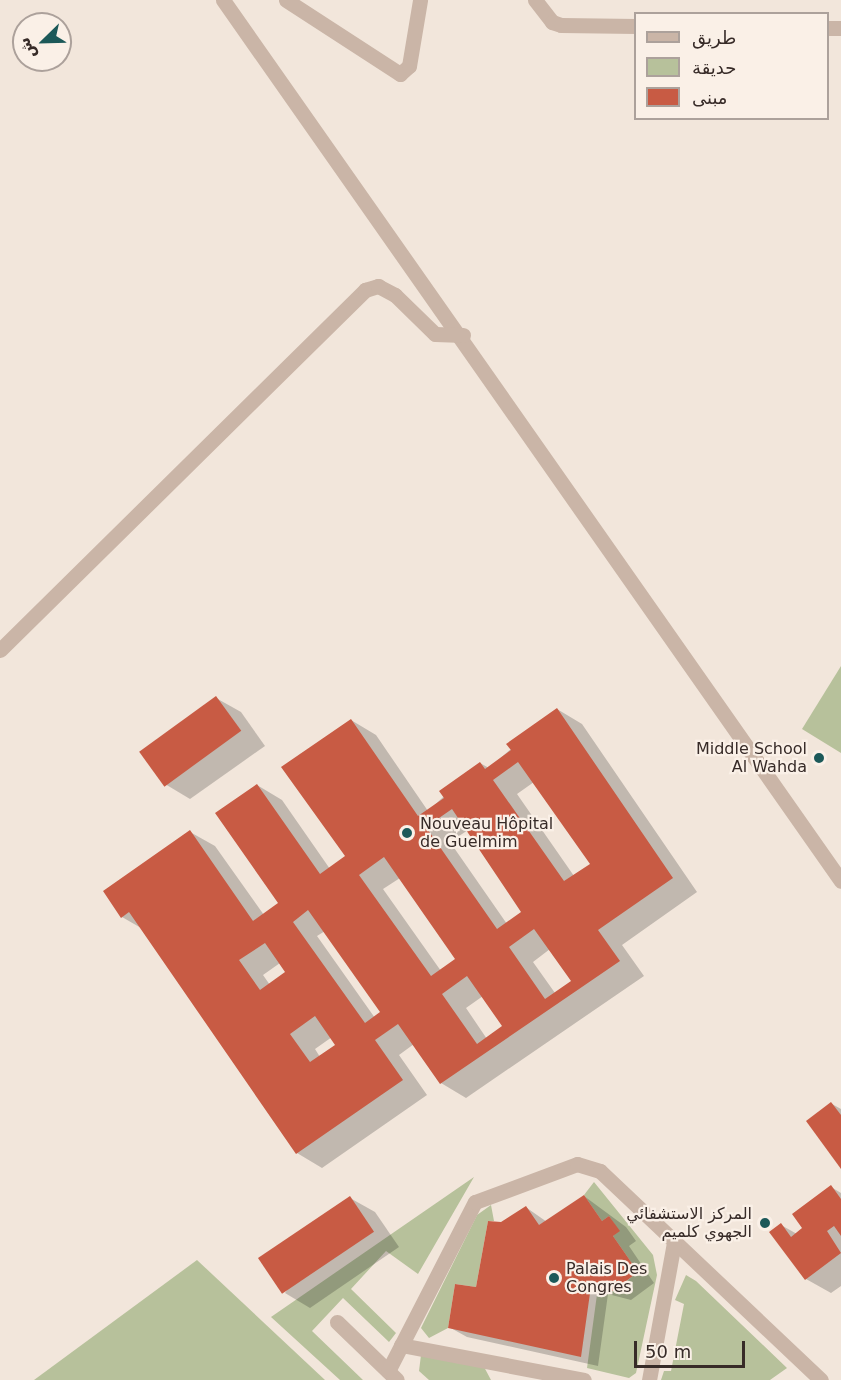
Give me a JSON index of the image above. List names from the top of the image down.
{
  "places": [
    "Middle School Al Wahda",
    "Nouveau Hôpital de Guelmim",
    "المركز الاستشفائي الجهوي كلميم",
    "Palais Des Congres"
  ],
  "legend": ["طريق", "حديقة", "مبنى"],
  "scale_bar": "50 m",
  "north": "bottom left"
}
